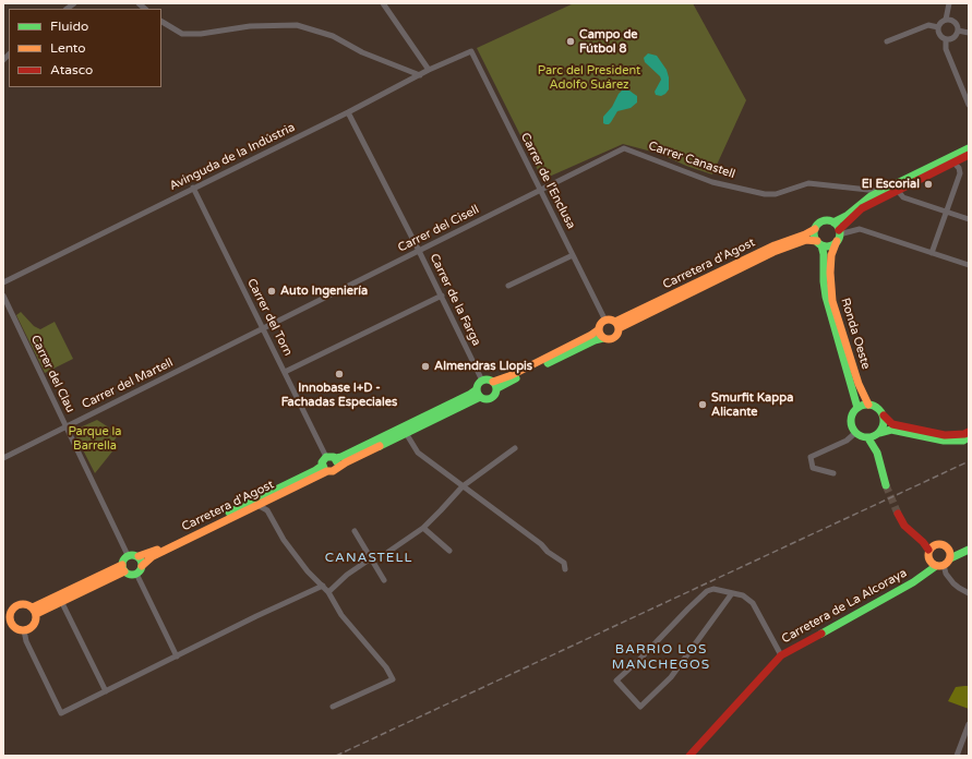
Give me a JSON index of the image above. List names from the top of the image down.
{
  "streets": {
    "main road": ["Carretera d'Agost", "Ronda Oeste", "Carretera de La Alcoraya"],
    "street": [
      "Avinguda de la Indústria",
      "Carrer Canastell",
      "Carrer de l'Enclusa",
      "Carrer del Cisell",
      "Carrer de la Farga",
      "Carrer del Torn",
      "Carrer del Clau",
      "Carrer del Martell"
    ]
  },
  "crossings": [
    ["Avinguda de la Indústria", "Carrer de l'Enclusa"],
    ["Avinguda de la Indústria", "Carrer de la Farga"],
    ["Avinguda de la Indústria", "Carrer del Torn"],
    ["Carrer Canastell", "Carrer del Cisell"],
    ["Carrer de l'Enclusa", "Carrer del Cisell"],
    ["Carrer de l'Enclusa", "Carretera d'Agost"],
    ["Carrer del Cisell", "Carrer de la Farga"],
    ["Carrer del Cisell", "Carrer del Torn"],
    ["Carrer del Cisell", "Carrer del Martell"],
    ["Carretera d'Agost", "Carrer del Torn"],
    ["Carretera d'Agost", "Ronda Oeste"],
    ["Carretera d'Agost", "Carrer del Clau"],
    ["Carrer del Torn", "Carrer del Martell"],
    ["Carrer del Clau", "Carrer del Martell"]
  ],
  "districts": ["CANASTELL", "BARRIO LOS MANCHEGOS"],
  "parks": ["Parc del President Adolfo Suárez", "Parque la Barrella"],
  "places": [
    "Campo de Fútbol 8",
    "El Escorial",
    "Auto Ingeniería",
    "Almendras Llopis",
    "Innobase I+D - Fachadas Especiales",
    "Smurfit Kappa Alicante"
  ],
  "legend": ["Fluido", "Lento", "Atasco"]
}
